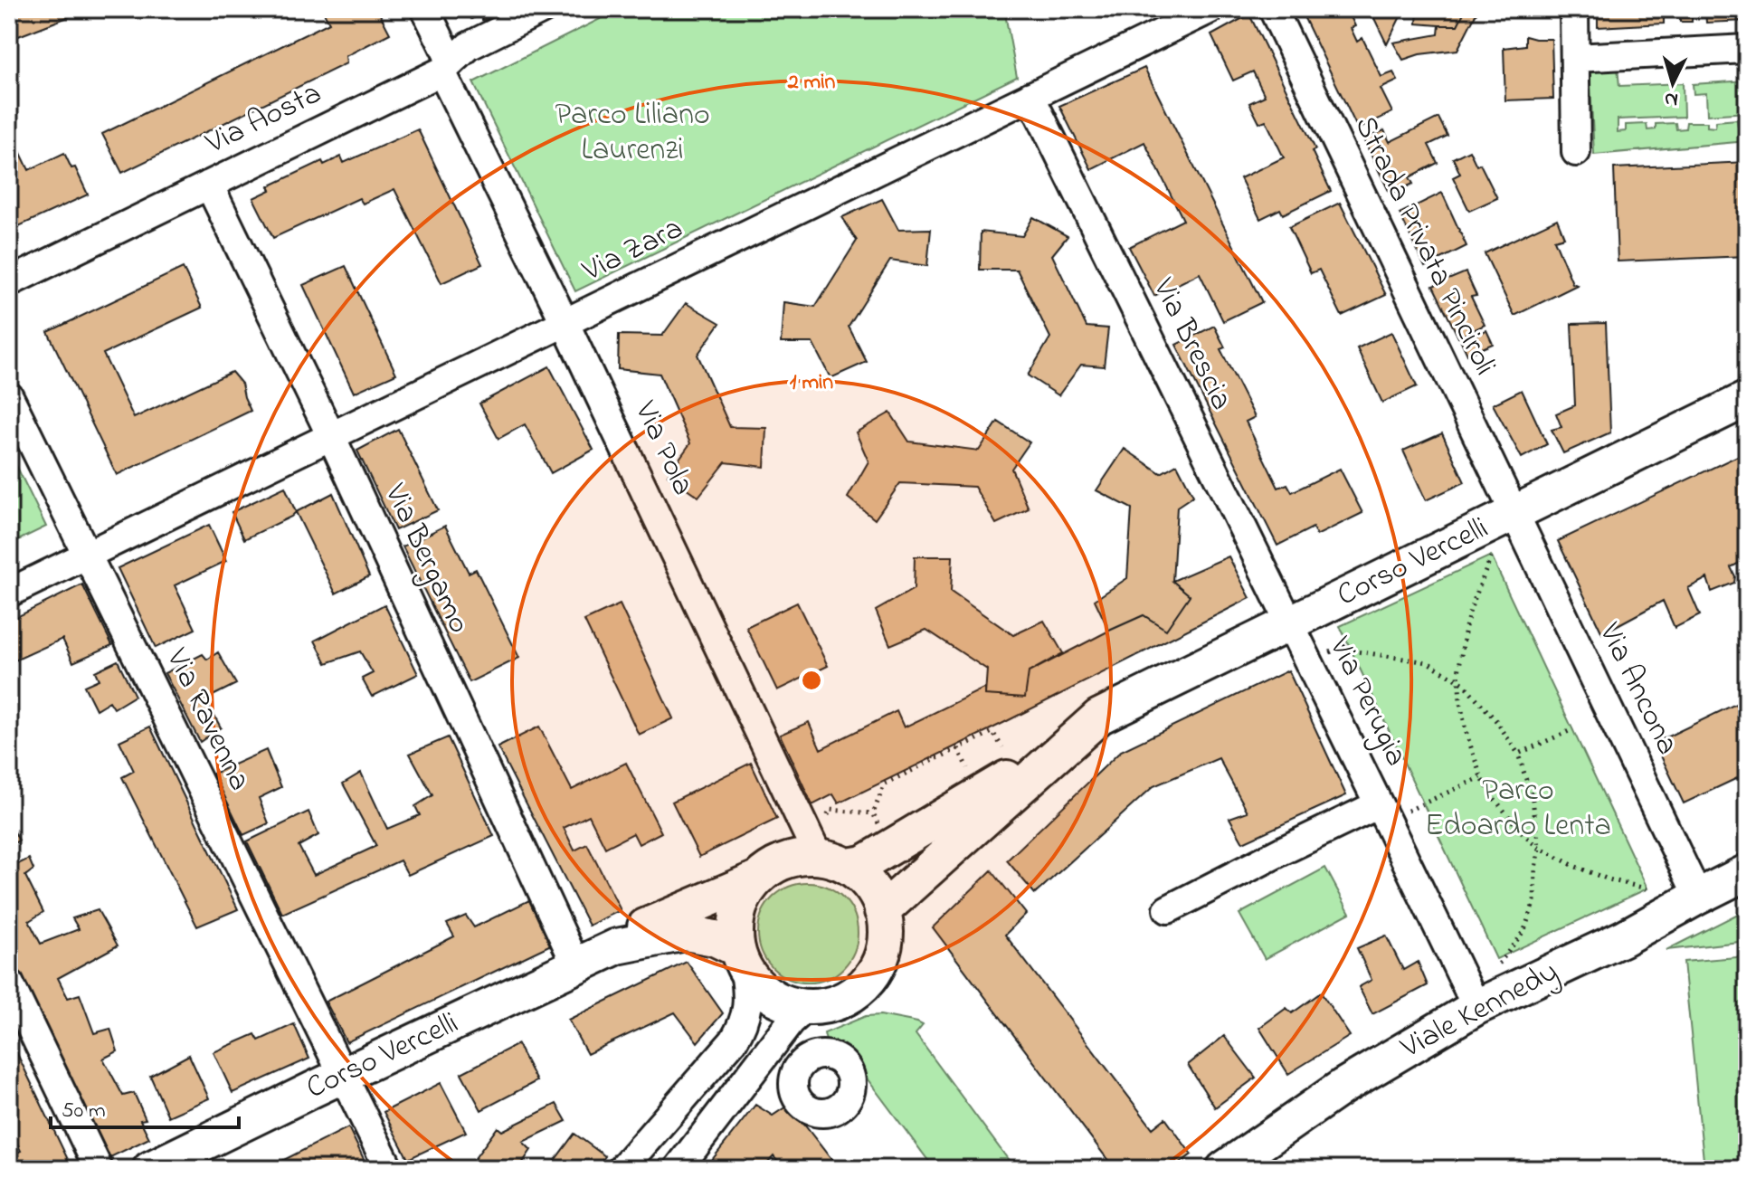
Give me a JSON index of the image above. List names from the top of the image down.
{
  "streets": {
    "main road": ["Corso Vercelli", "Viale Kennedy"],
    "street": [
      "Via Aosta",
      "Strada Privata Pinciroli",
      "Via Zara",
      "Via Brescia",
      "Via Pola",
      "Via Bergamo",
      "Via Ancona",
      "Via Perugia",
      "Via Ravenna"
    ]
  },
  "crossings": [
    ["Via Aosta", "Via Pola"],
    ["Via Aosta", "Via Bergamo"],
    ["Strada Privata Pinciroli", "Corso Vercelli"],
    ["Strada Privata Pinciroli", "Via Ancona"],
    ["Via Zara", "Via Brescia"],
    ["Via Zara", "Via Pola"],
    ["Via Zara", "Via Bergamo"],
    ["Via Zara", "Via Ravenna"],
    ["Via Brescia", "Corso Vercelli"],
    ["Via Brescia", "Via Perugia"],
    ["Via Pola", "Corso Vercelli"],
    ["Via Bergamo", "Corso Vercelli"],
    ["Corso Vercelli", "Via Ancona"],
    ["Corso Vercelli", "Via Perugia"],
    ["Corso Vercelli", "Via Ravenna"],
    ["Via Ancona", "Viale Kennedy"],
    ["Via Perugia", "Viale Kennedy"]
  ],
  "parks": ["Parco Liliano Laurenzi", "Parco Edoardo Lenta"],
  "scale_bar": "50 m",
  "north": "bottom",
  "rings": ["2 min", "1 min"]
}
